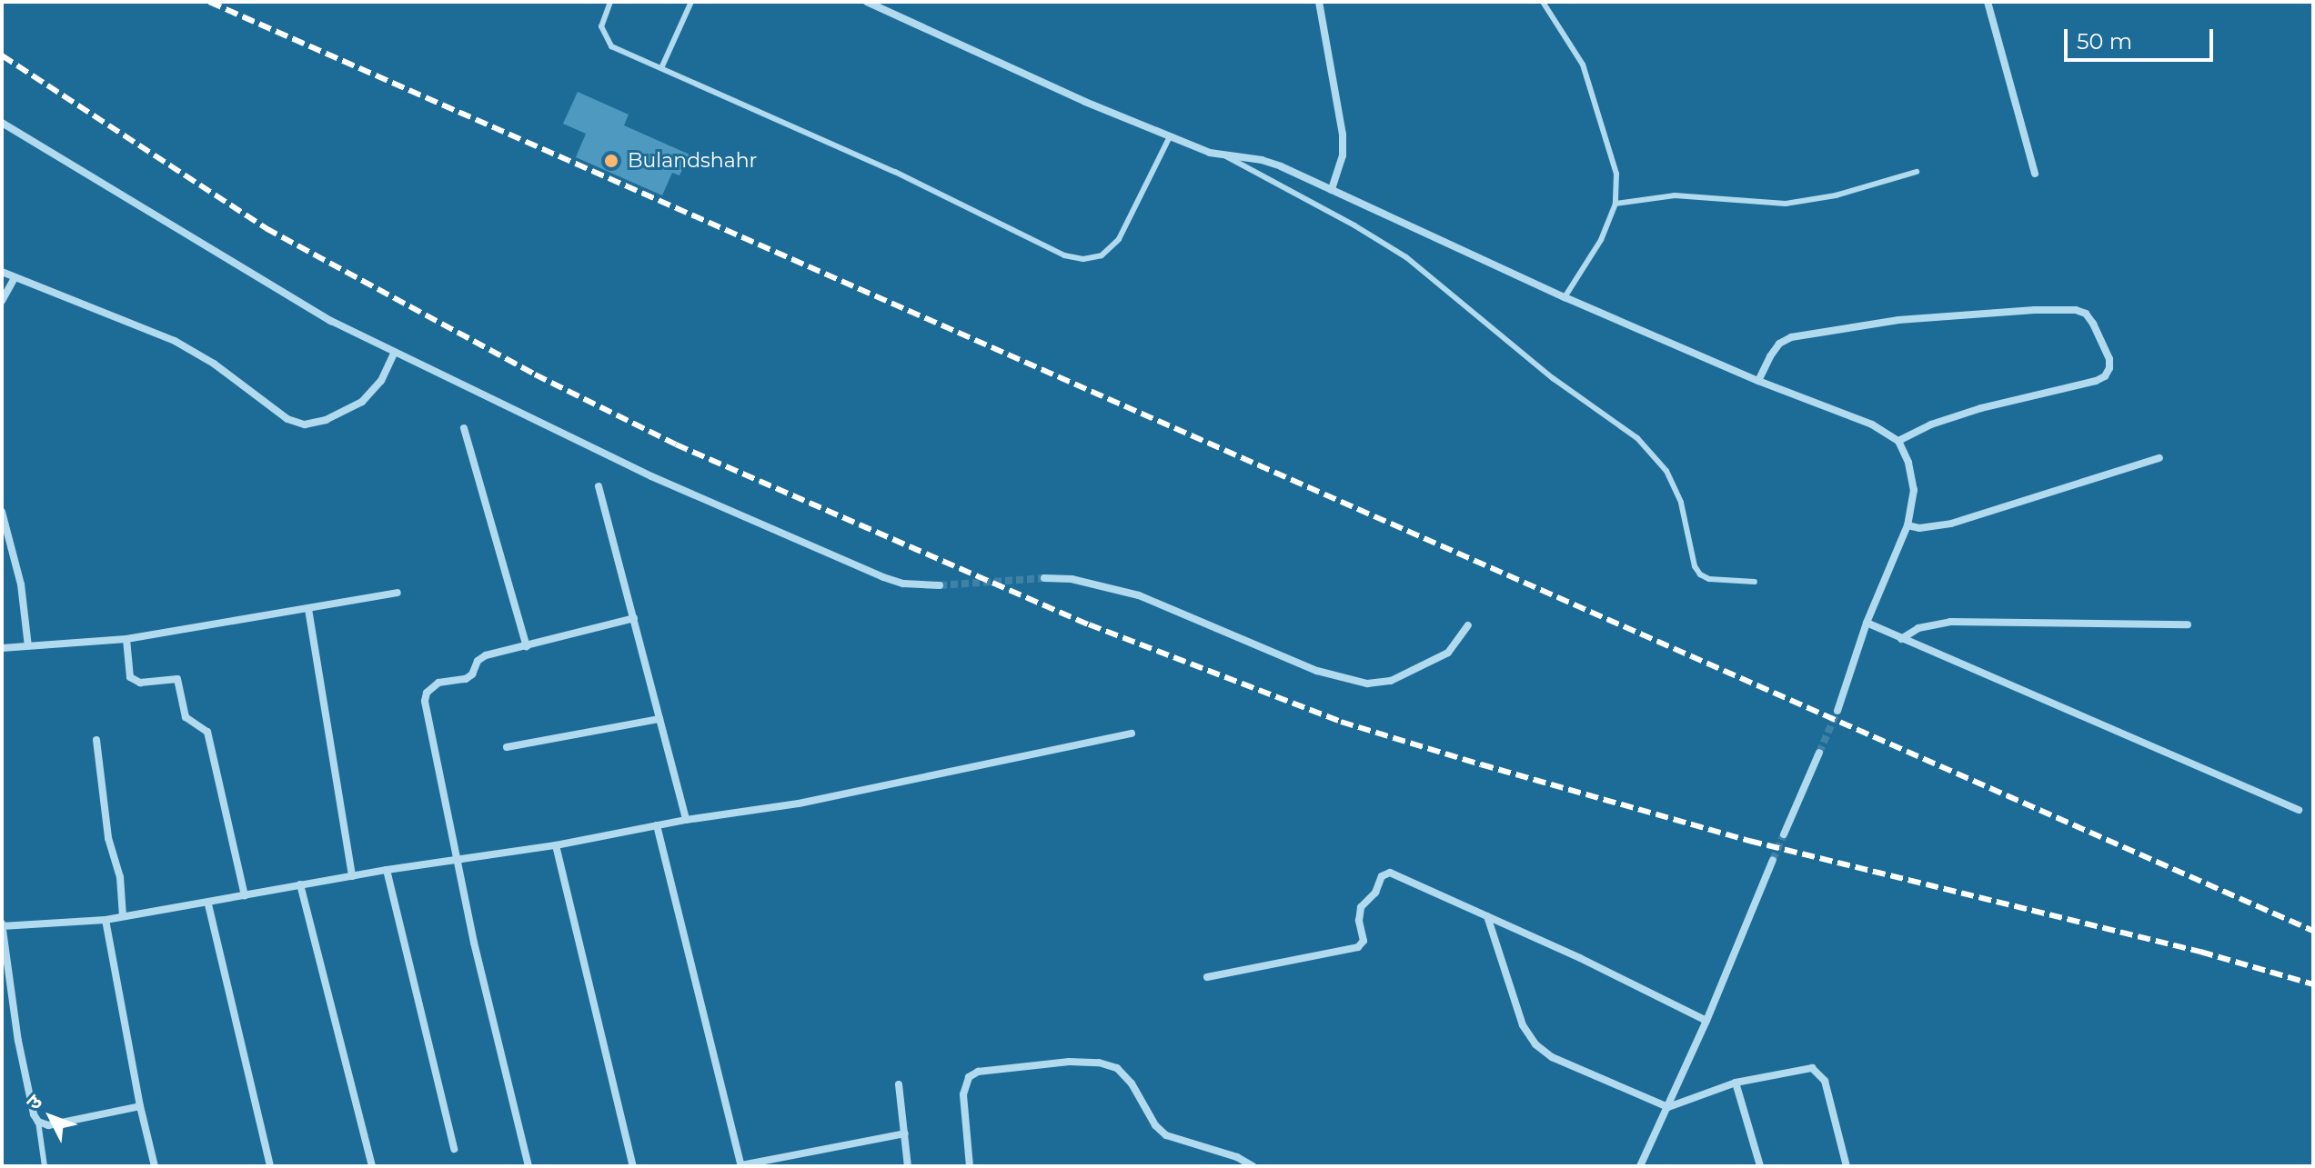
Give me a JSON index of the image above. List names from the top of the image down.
{
  "places": ["Bulandshahr"],
  "scale_bar": "50 m",
  "north": "top left"
}
